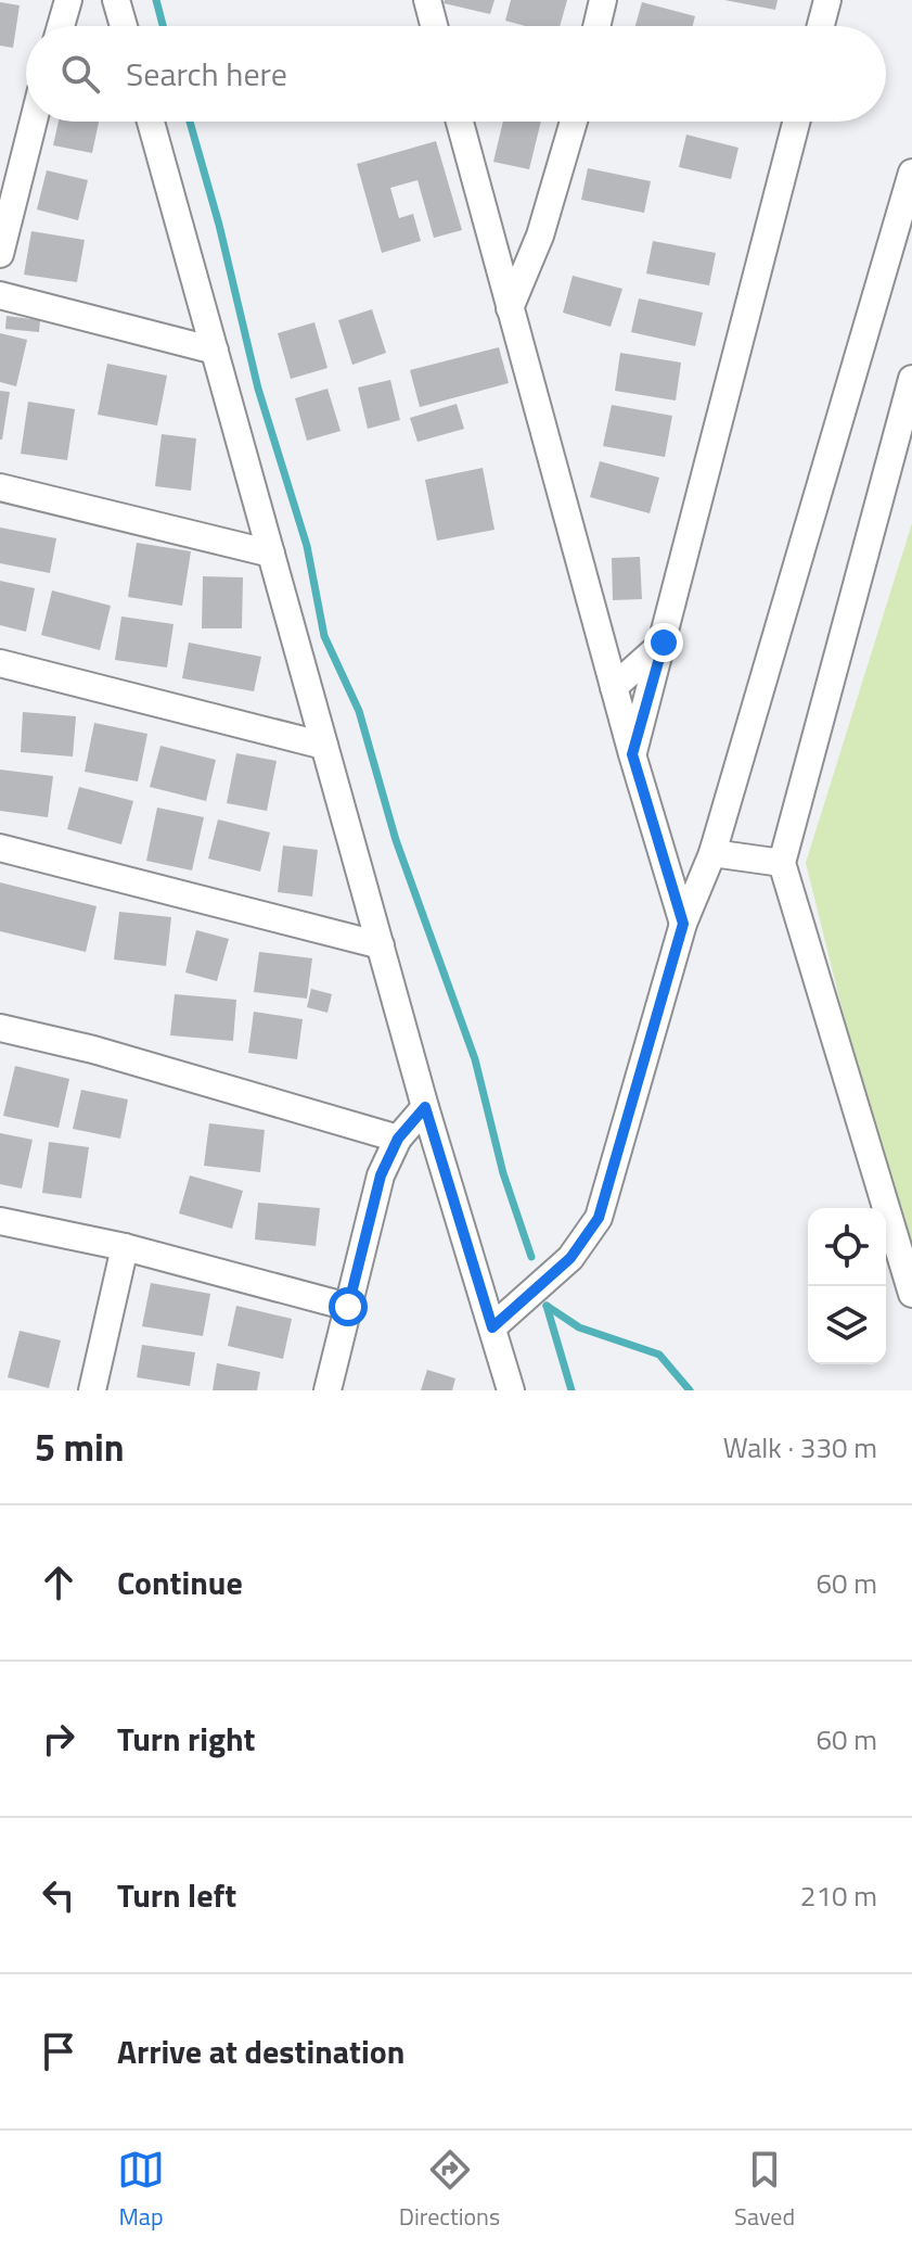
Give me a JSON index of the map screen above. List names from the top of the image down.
{
  "page": {
    "search": "Search here",
    "heading": ["5 min", "Walk · 330 m"],
    "list": [
      ["Continue", "60 m"],
      ["Turn right", "60 m"],
      ["Turn left", "210 m"],
      "Arrive at destination"
    ],
    "nav": ["Map", "Directions", "Saved"]
  }
}
